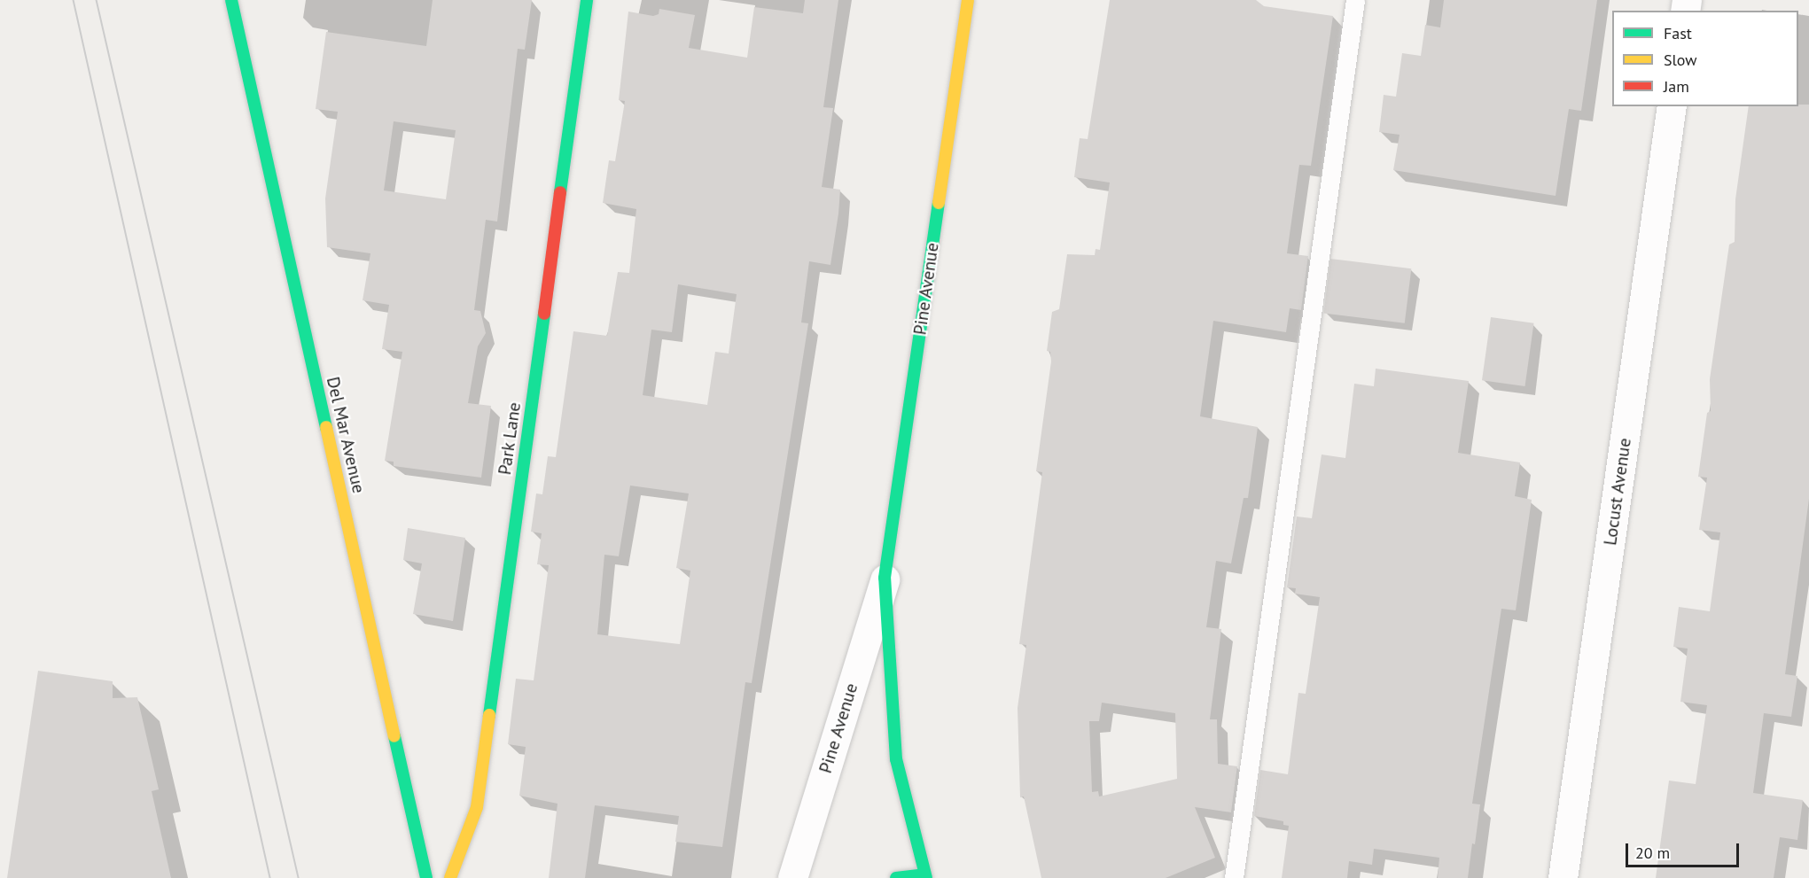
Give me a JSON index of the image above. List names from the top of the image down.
{
  "streets": {
    "street": [
      "Pine Avenue",
      "Del Mar Avenue",
      "Park Lane",
      "Locust Avenue"
    ]
  },
  "legend": ["Fast", "Slow", "Jam"],
  "scale_bar": "20 m"
}
